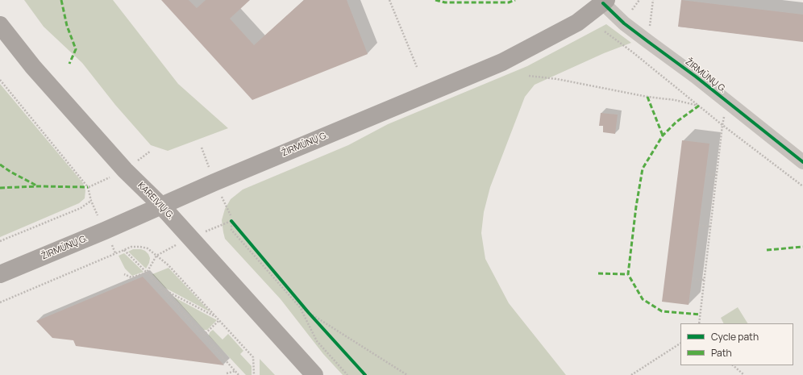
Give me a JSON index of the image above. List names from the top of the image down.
{
  "streets": {
    "main road": ["ŽIRMŪNŲ G.", "KAREIVIŲ G."]
  },
  "crossings": [
    ["ŽIRMŪNŲ G.", "KAREIVIŲ G."]
  ],
  "legend": ["Cycle path", "Path"]
}
